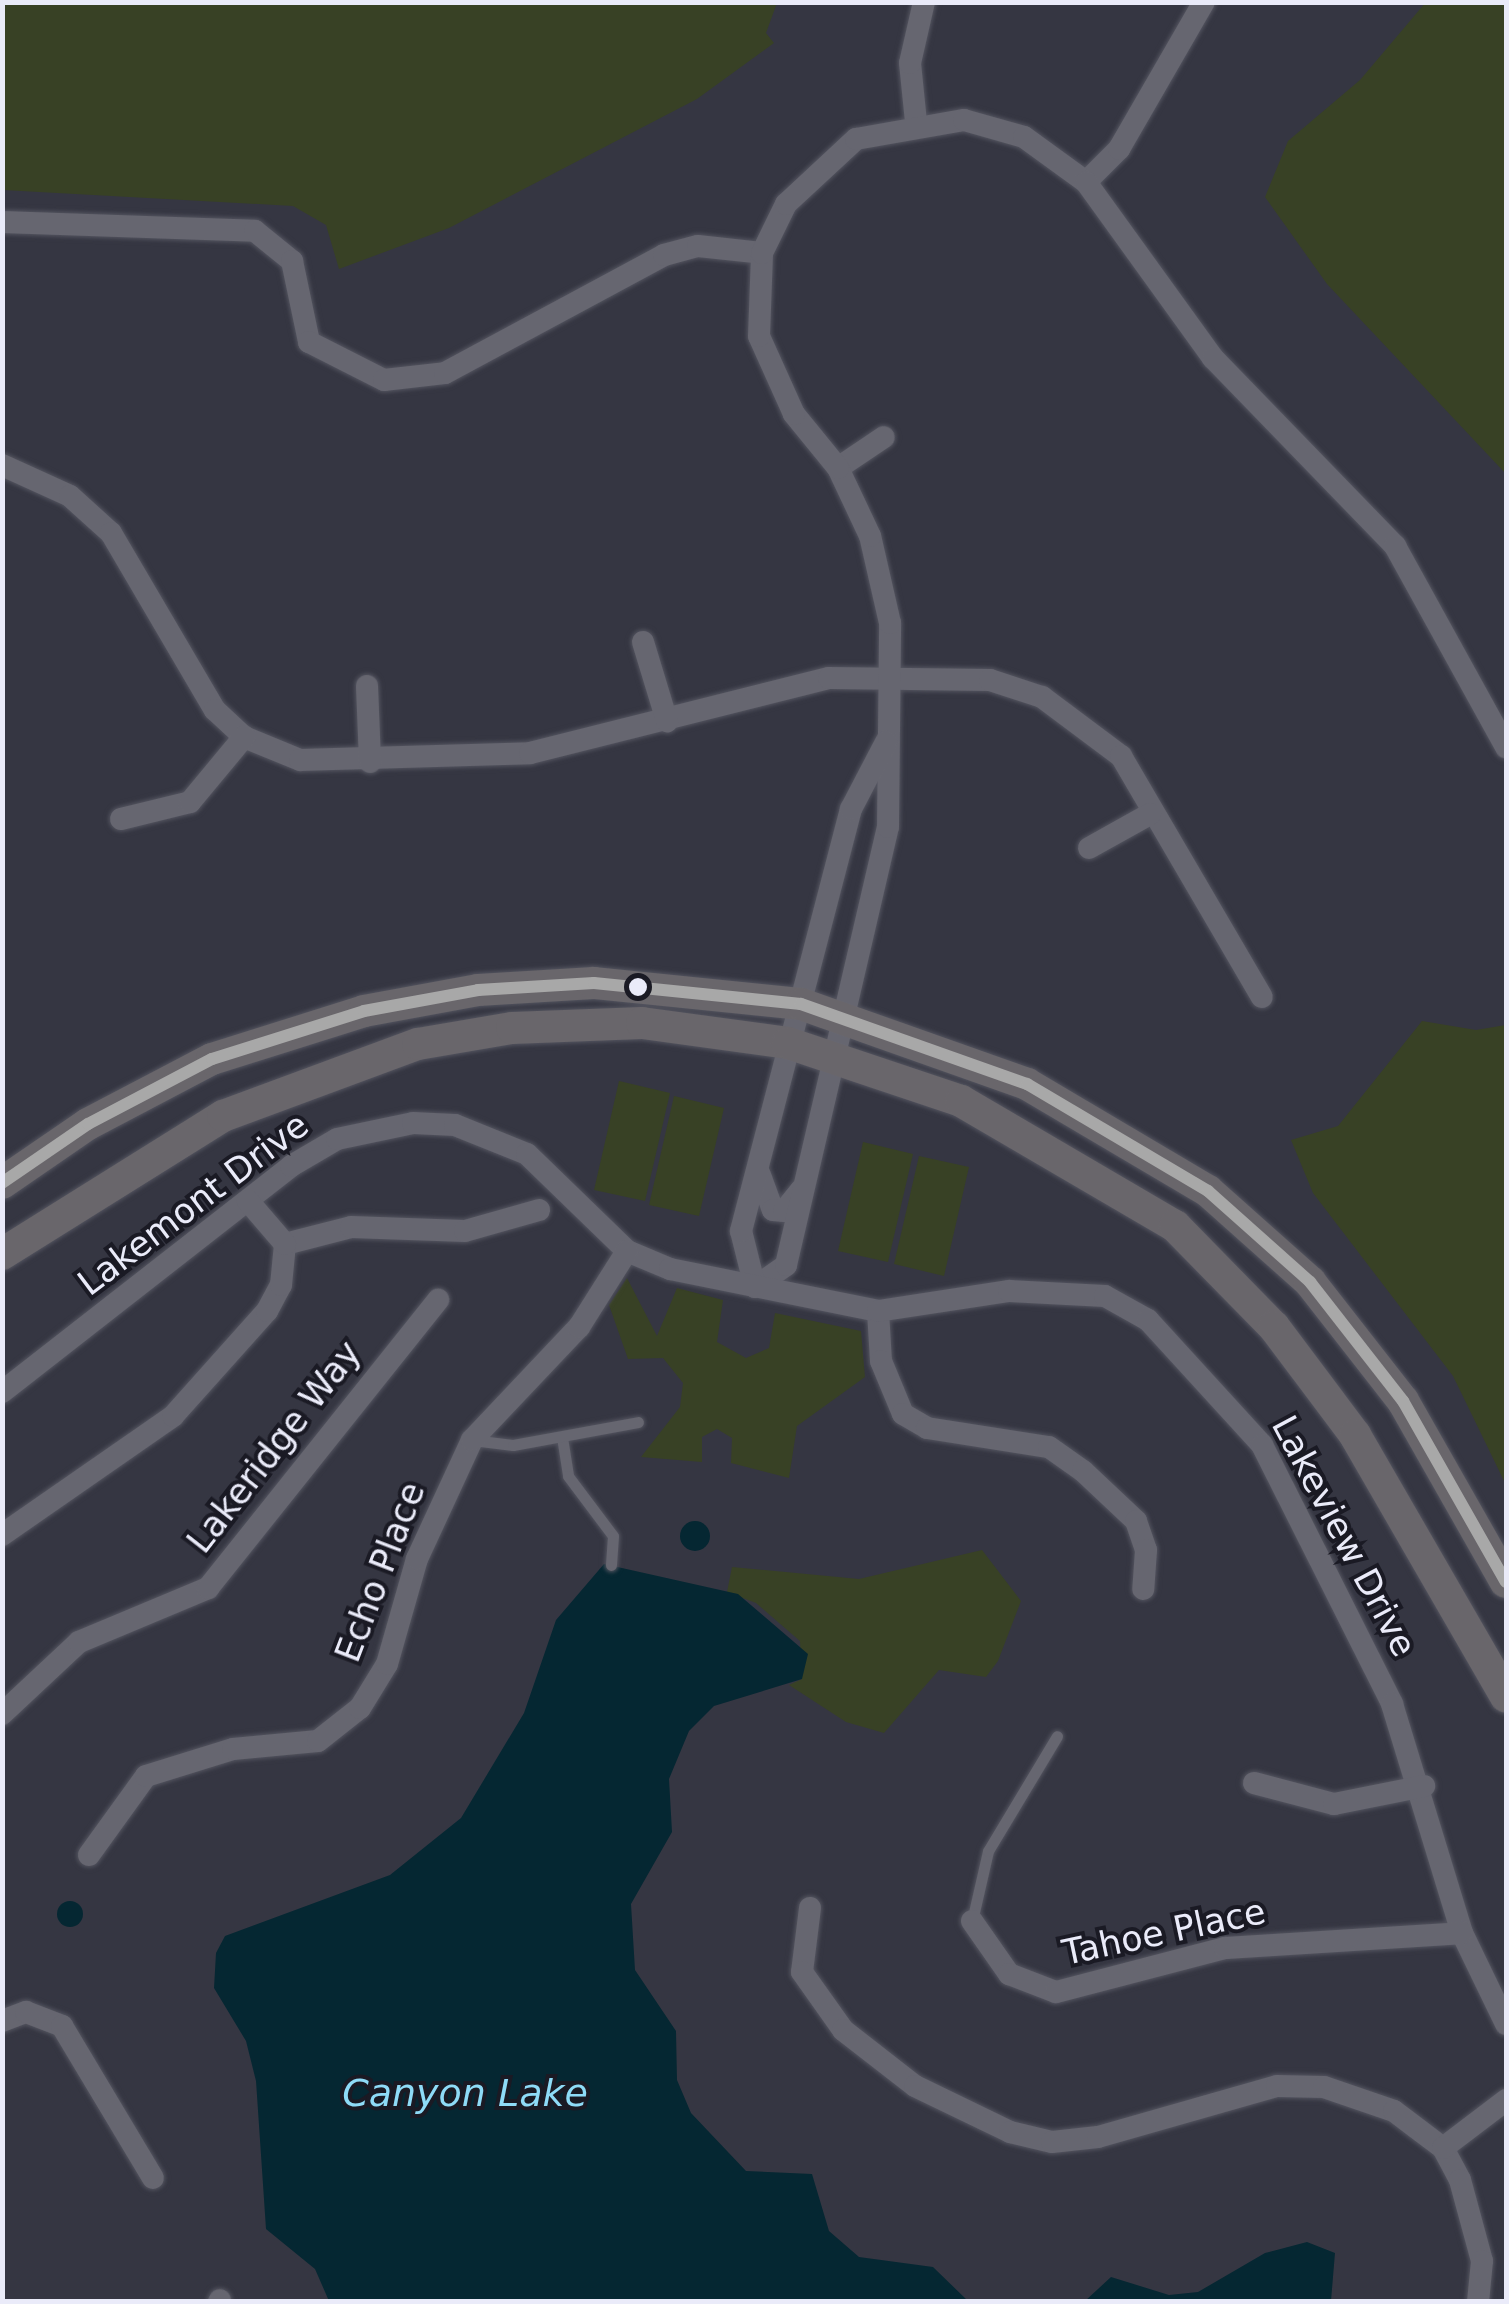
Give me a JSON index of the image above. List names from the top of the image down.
{
  "streets": {
    "street": [
      "Lakemont Drive",
      "Lakeridge Way",
      "Lakeview Drive",
      "Echo Place",
      "Tahoe Place"
    ]
  },
  "crossings": [
    ["Lakemont Drive", "Lakeview Drive"],
    ["Lakemont Drive", "Echo Place"],
    ["Lakeview Drive", "Tahoe Place"]
  ],
  "water": ["Canyon Lake"]
}
